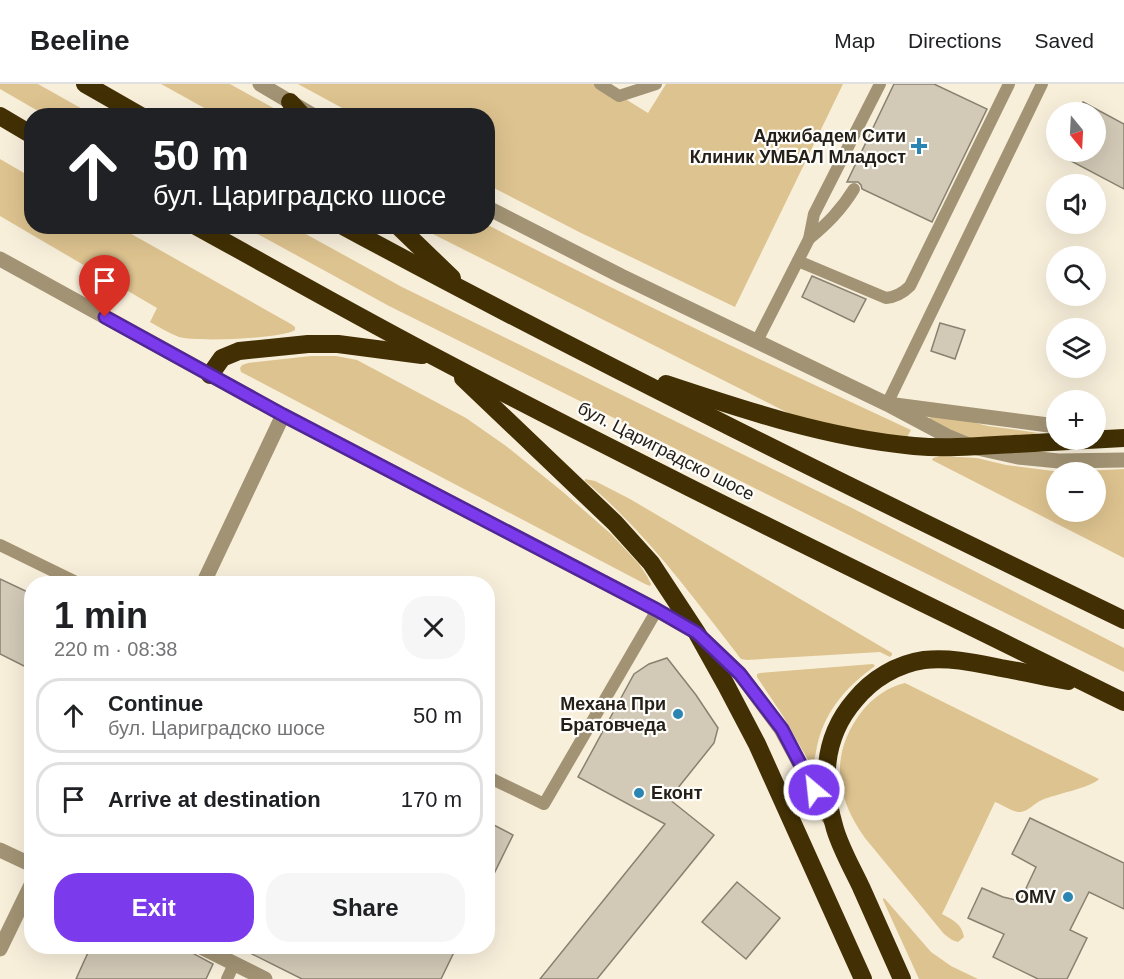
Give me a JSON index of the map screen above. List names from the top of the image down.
{
  "streets": {
    "highway": ["бул. Цариградско шосе"]
  },
  "places": {
    "health": ["Аджибадем Сити Клиник УМБАЛ Младост"],
    "other": ["Механа При Братовчеда", "Еконт", "OMV"]
  },
  "north": "bottom",
  "page": {
    "header": "Beeline",
    "nav": ["Map", "Directions", "Saved"],
    "map_buttons": ["+", "−"],
    "turn": ["50 m", "бул. Цариградско шосе"],
    "heading": ["1 min", "220 m · 08:38"],
    "list": [
      {
        "name": "Continue",
        "note": "бул. Цариградско шосе",
        "value": "50 m"
      },
      {
        "name": "Arrive at destination",
        "value": "170 m"
      }
    ],
    "buttons": ["Exit", "Share"]
  }
}
